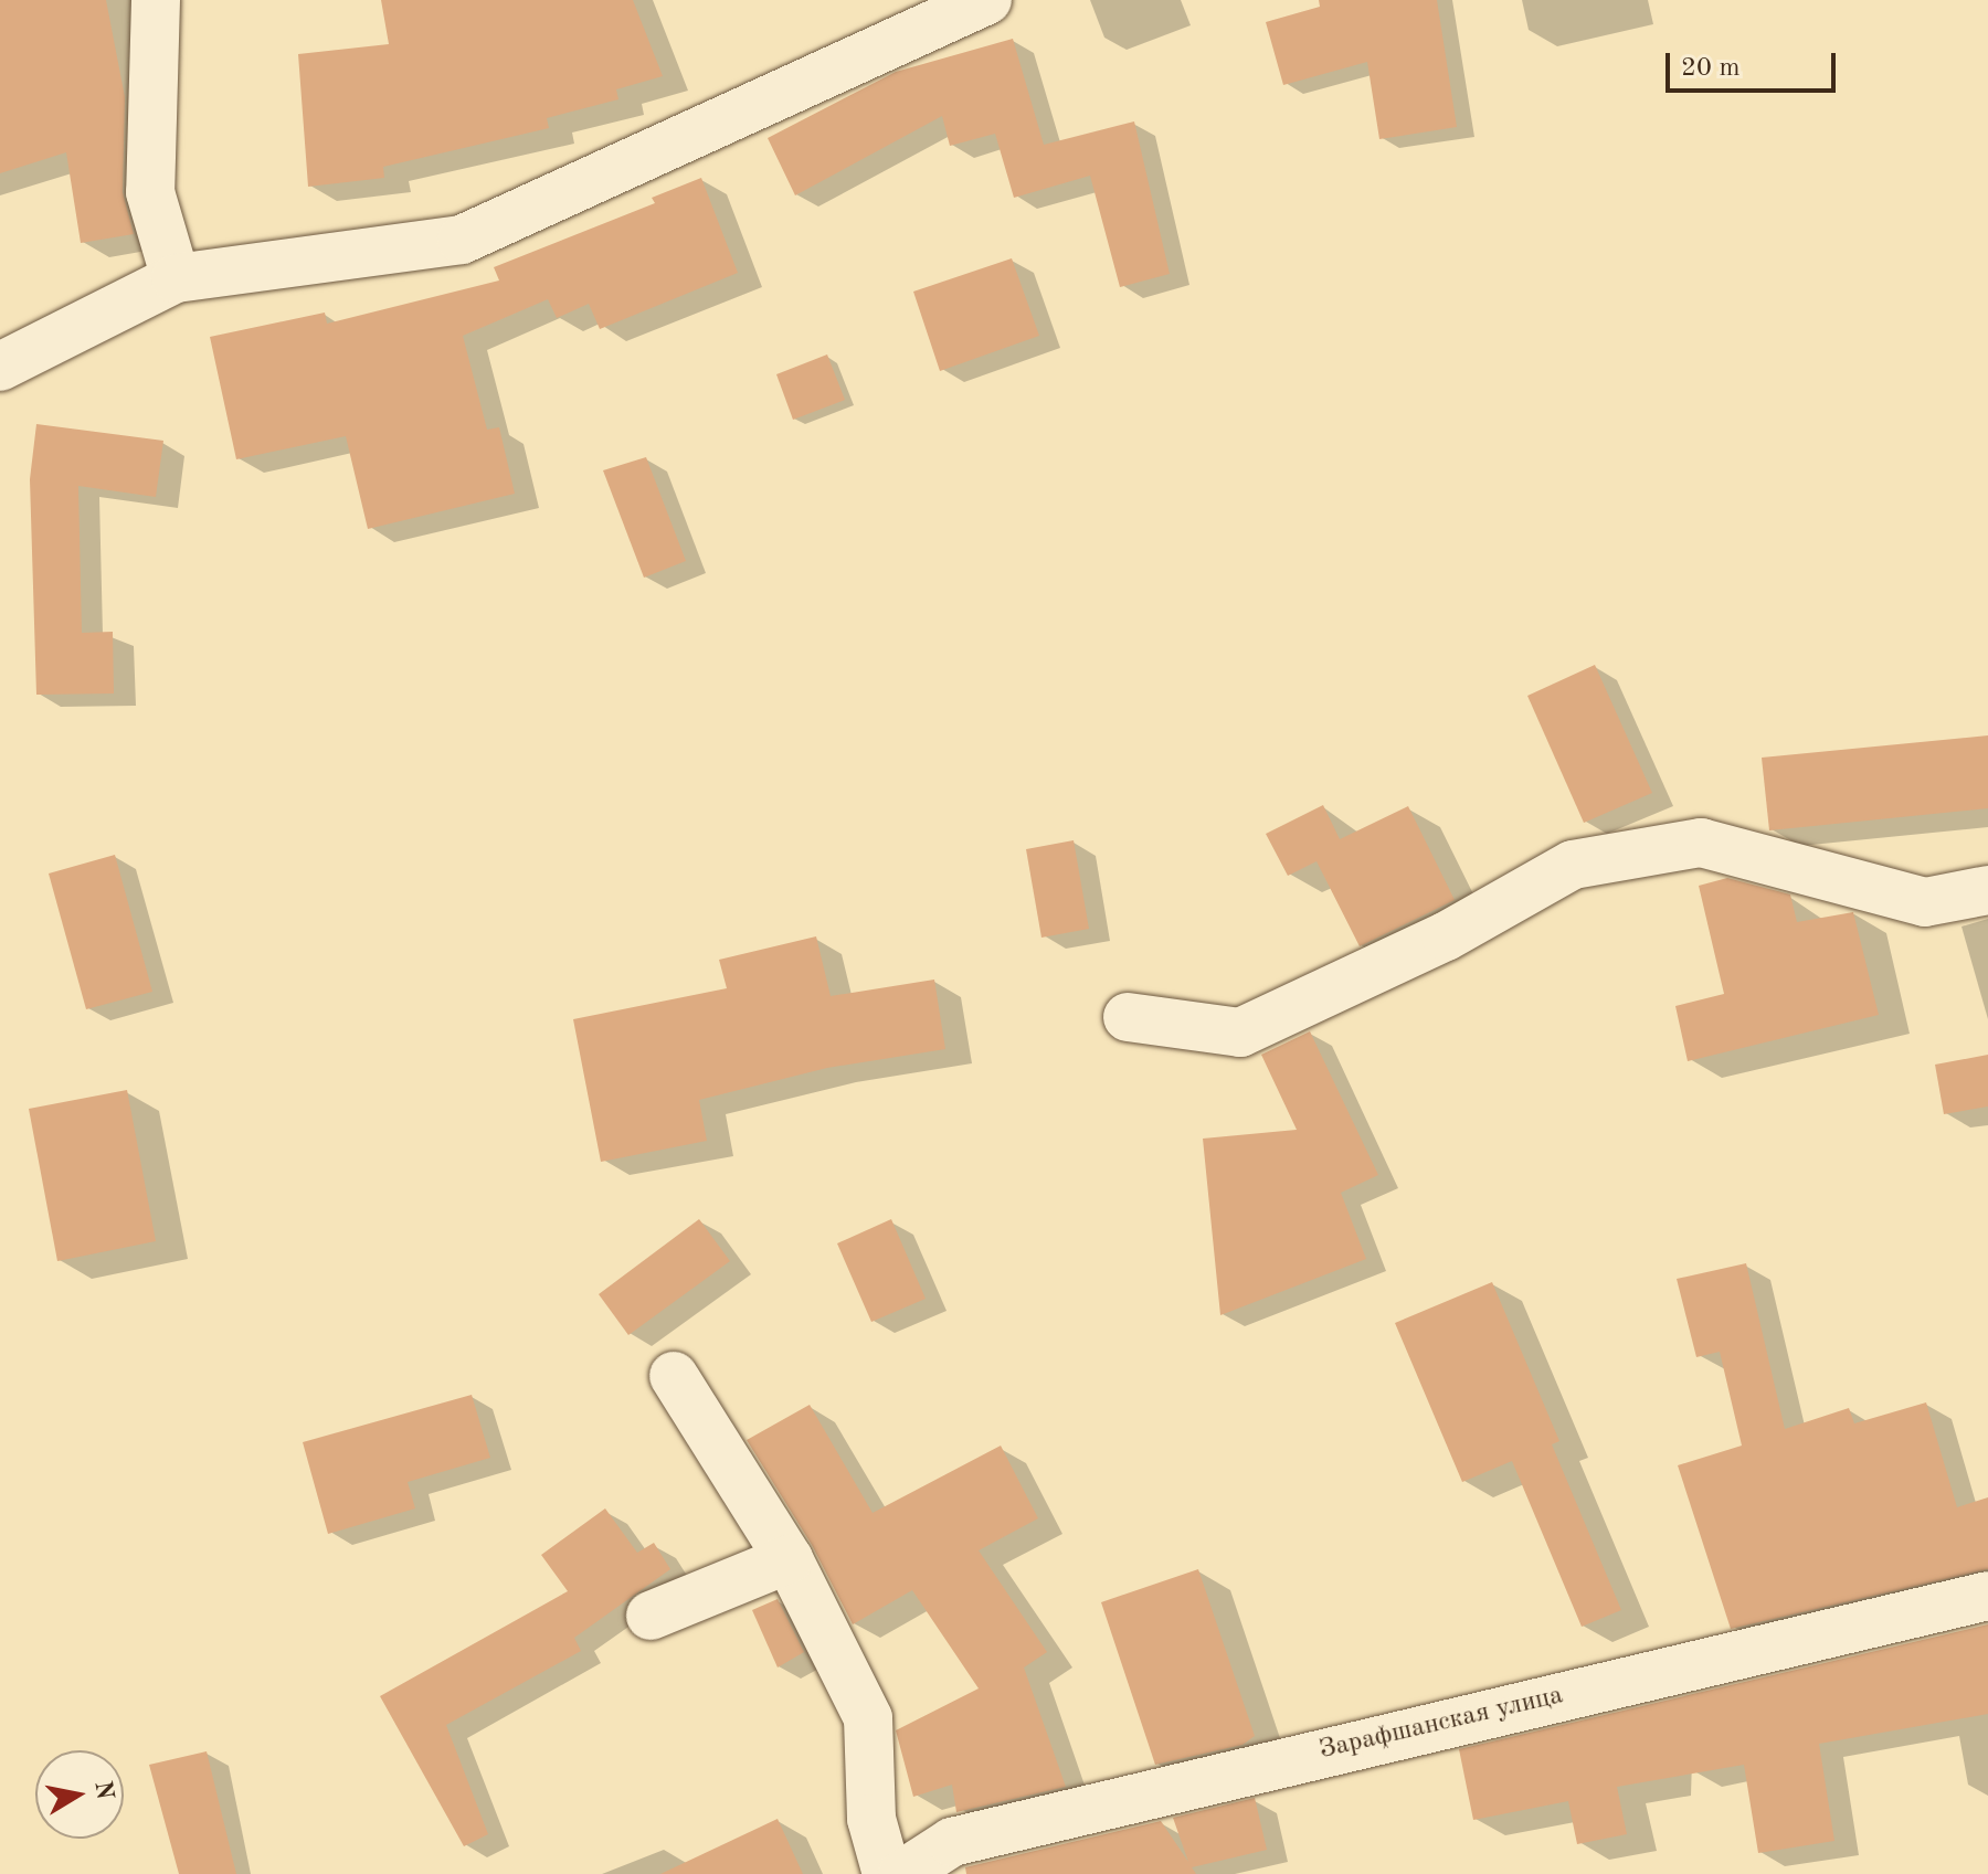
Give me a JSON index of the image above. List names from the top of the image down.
{
  "streets": {
    "street": ["Зарафшанская улица"]
  },
  "scale_bar": "20 m",
  "north": "right"
}
